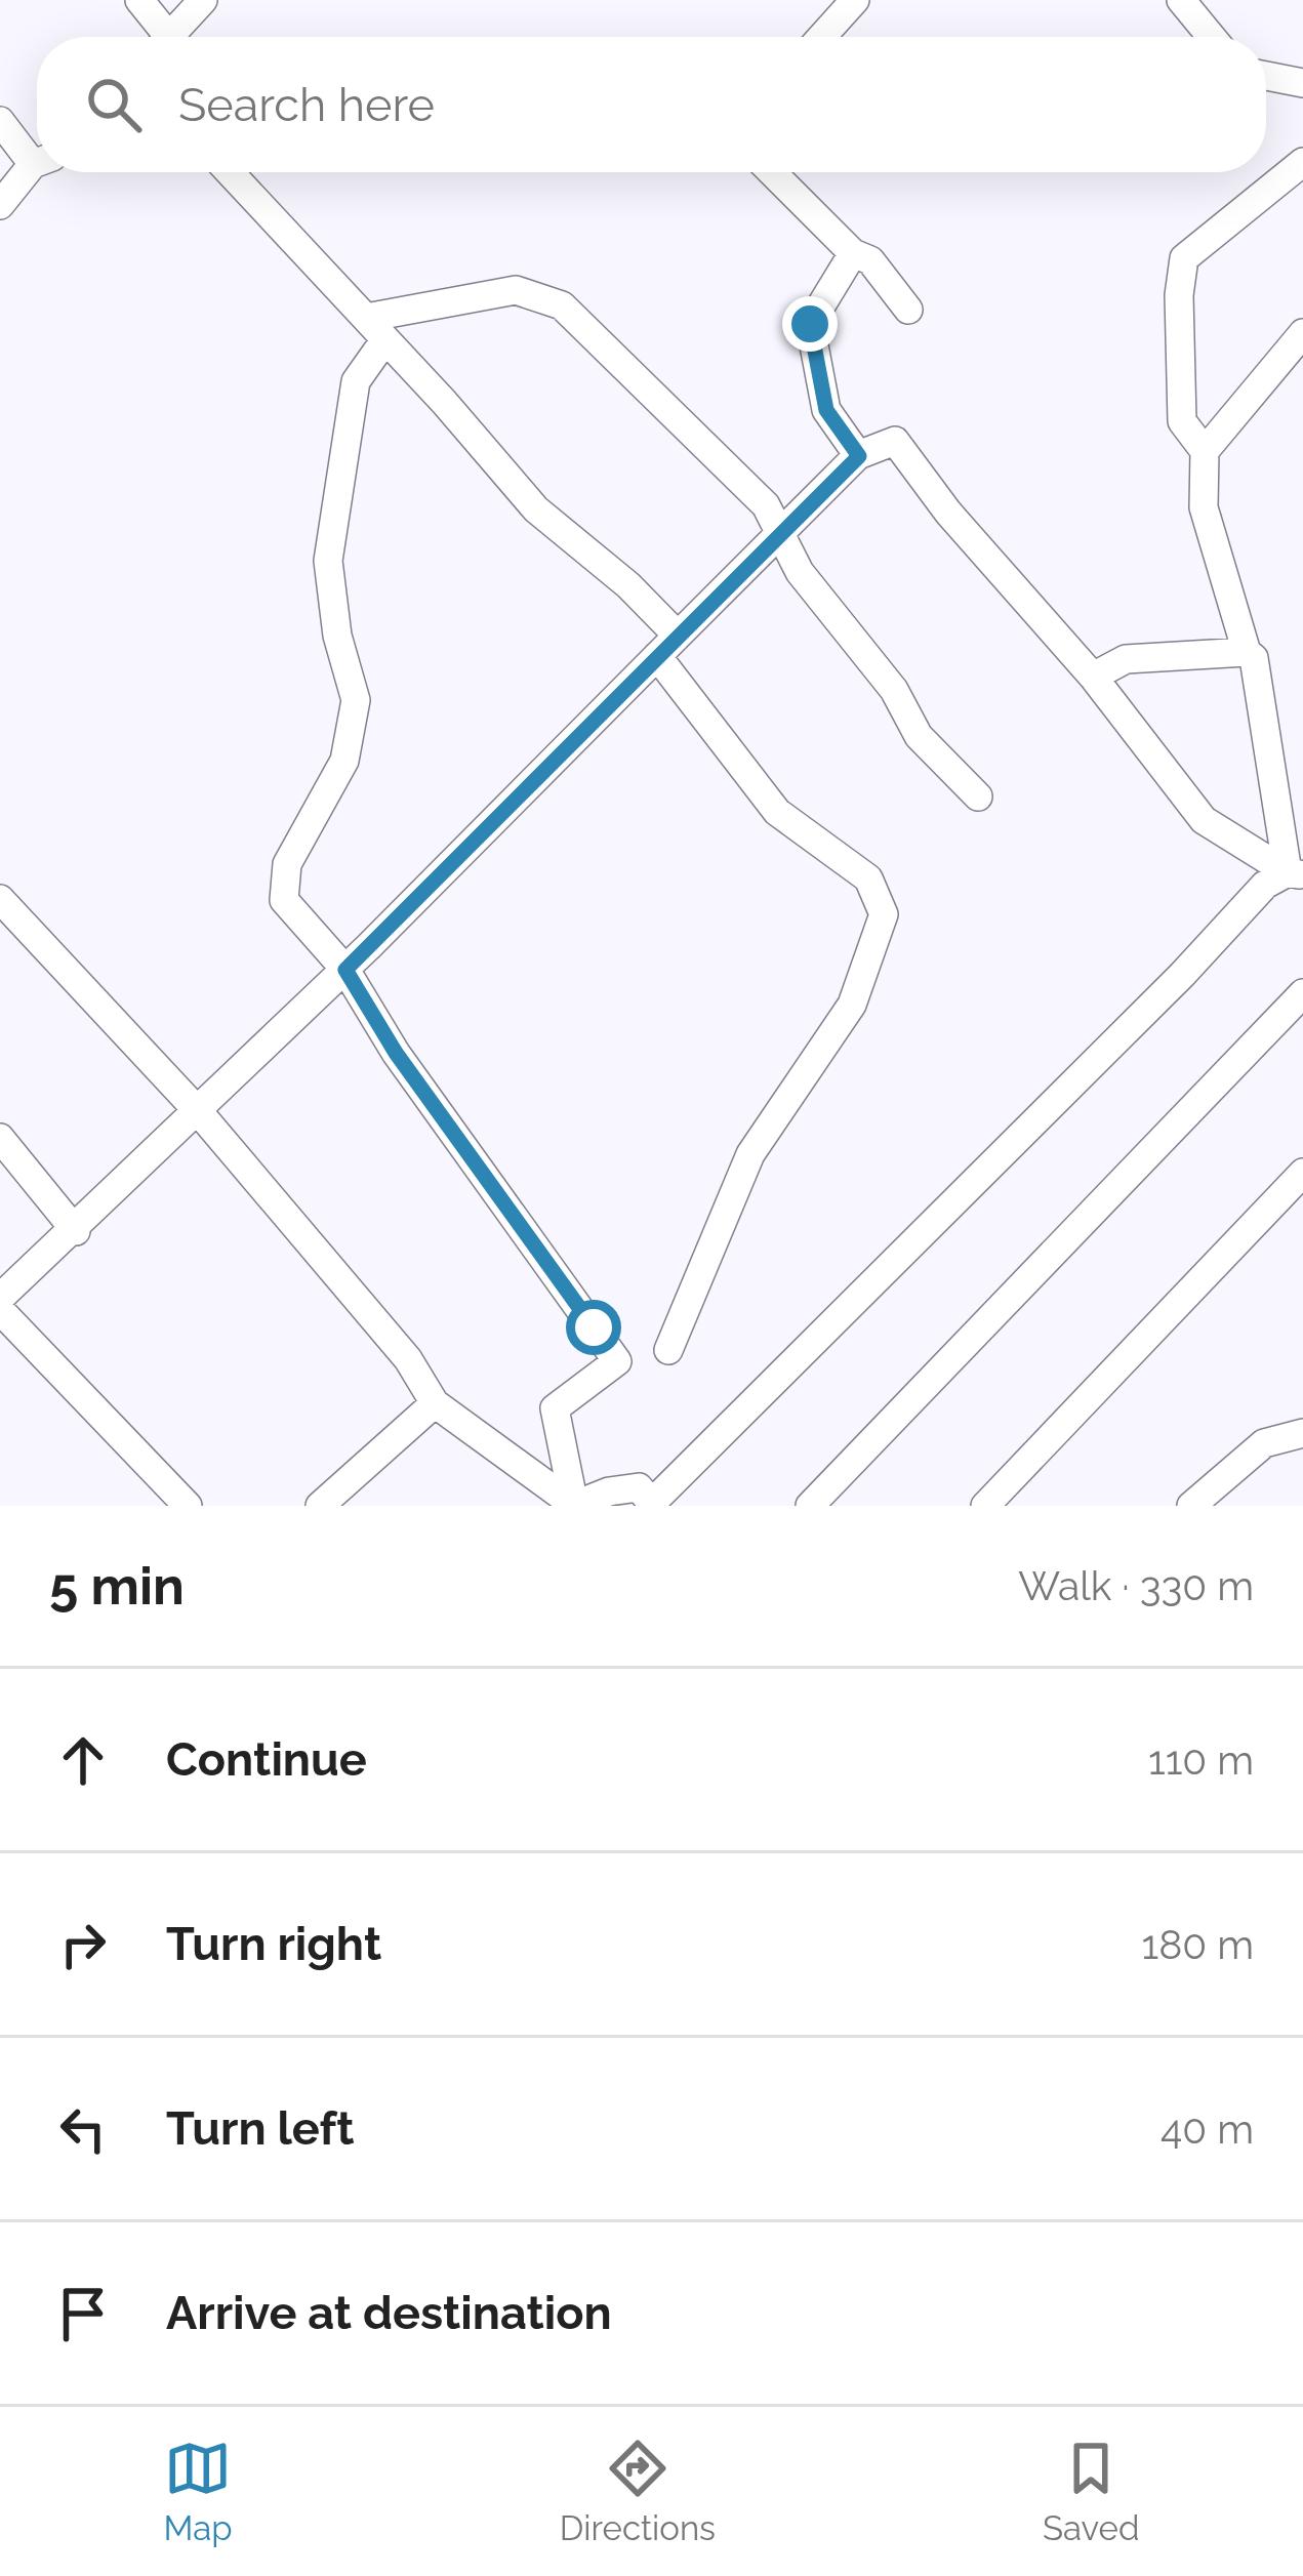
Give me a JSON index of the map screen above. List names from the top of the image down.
{
  "page": {
    "search": "Search here",
    "heading": ["5 min", "Walk · 330 m"],
    "list": [
      ["Continue", "110 m"],
      ["Turn right", "180 m"],
      ["Turn left", "40 m"],
      "Arrive at destination"
    ],
    "nav": ["Map", "Directions", "Saved"]
  }
}
